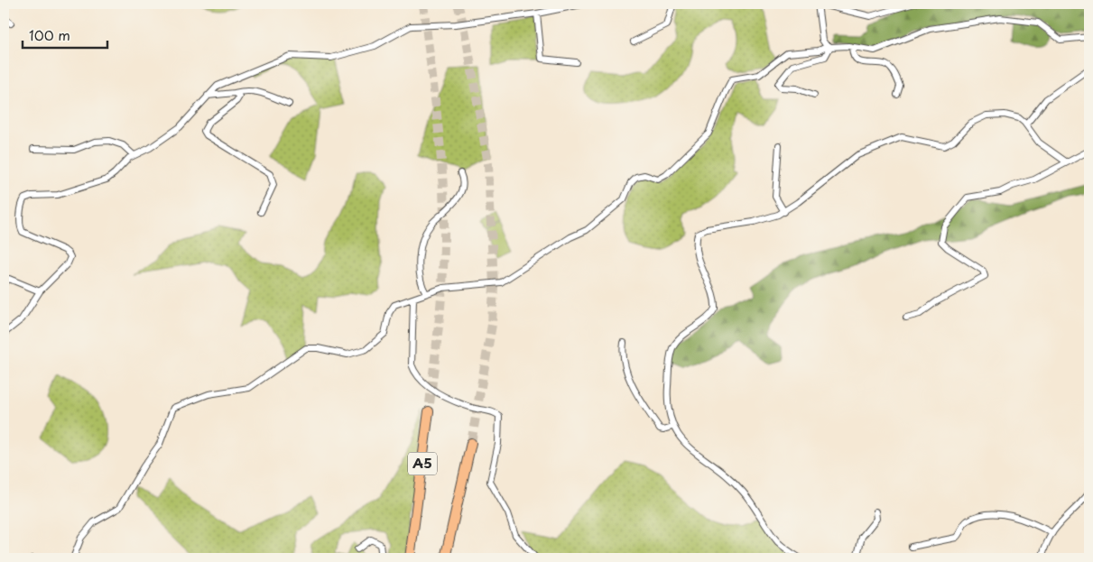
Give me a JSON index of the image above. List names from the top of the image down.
{
  "streets": {
    "highway": ["Α5"]
  },
  "scale_bar": "100 m"
}
